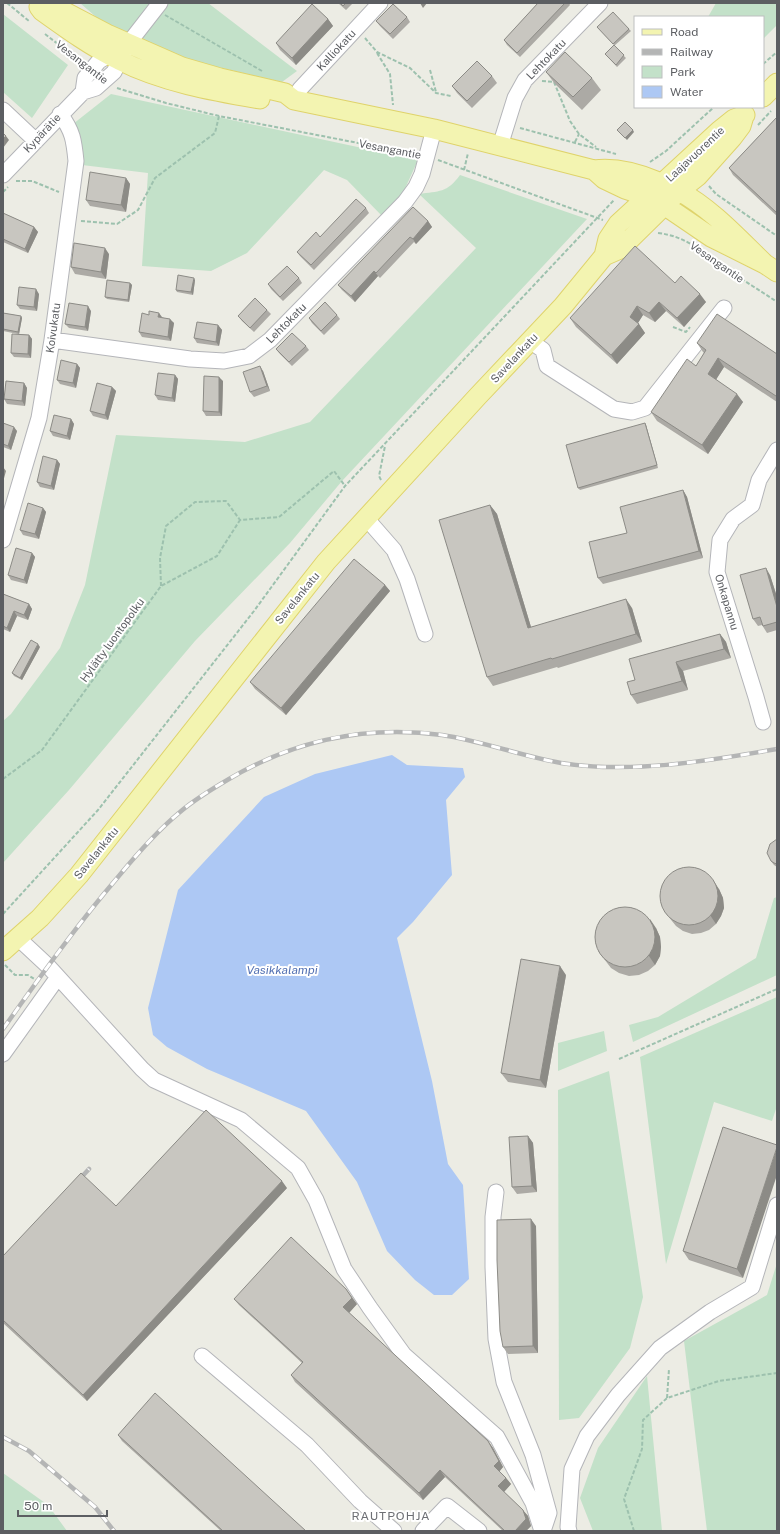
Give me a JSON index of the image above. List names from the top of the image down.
{
  "streets": {
    "main road": ["Vesangantie", "Laajavuorentie", "Savelankatu"],
    "street": [
      "Kalliokatu",
      "Lehtokatu",
      "Kypärätie",
      "Koivukatu",
      "Onkapannu"
    ],
    "path": ["Hylätty luontopolku"]
  },
  "crossings": [
    ["Kalliokatu", "Vesangantie"],
    ["Lehtokatu", "Vesangantie"],
    ["Lehtokatu", "Koivukatu"],
    ["Vesangantie", "Kypärätie"],
    ["Vesangantie", "Laajavuorentie"],
    ["Vesangantie", "Savelankatu"],
    ["Kypärätie", "Koivukatu"],
    ["Laajavuorentie", "Savelankatu"]
  ],
  "districts": ["RAUTPOHJA"],
  "water": ["Vasikkalampi"],
  "legend": [
    "Road",
    "Railway",
    "Park",
    "Water"
  ],
  "scale_bar": "50 m"
}
